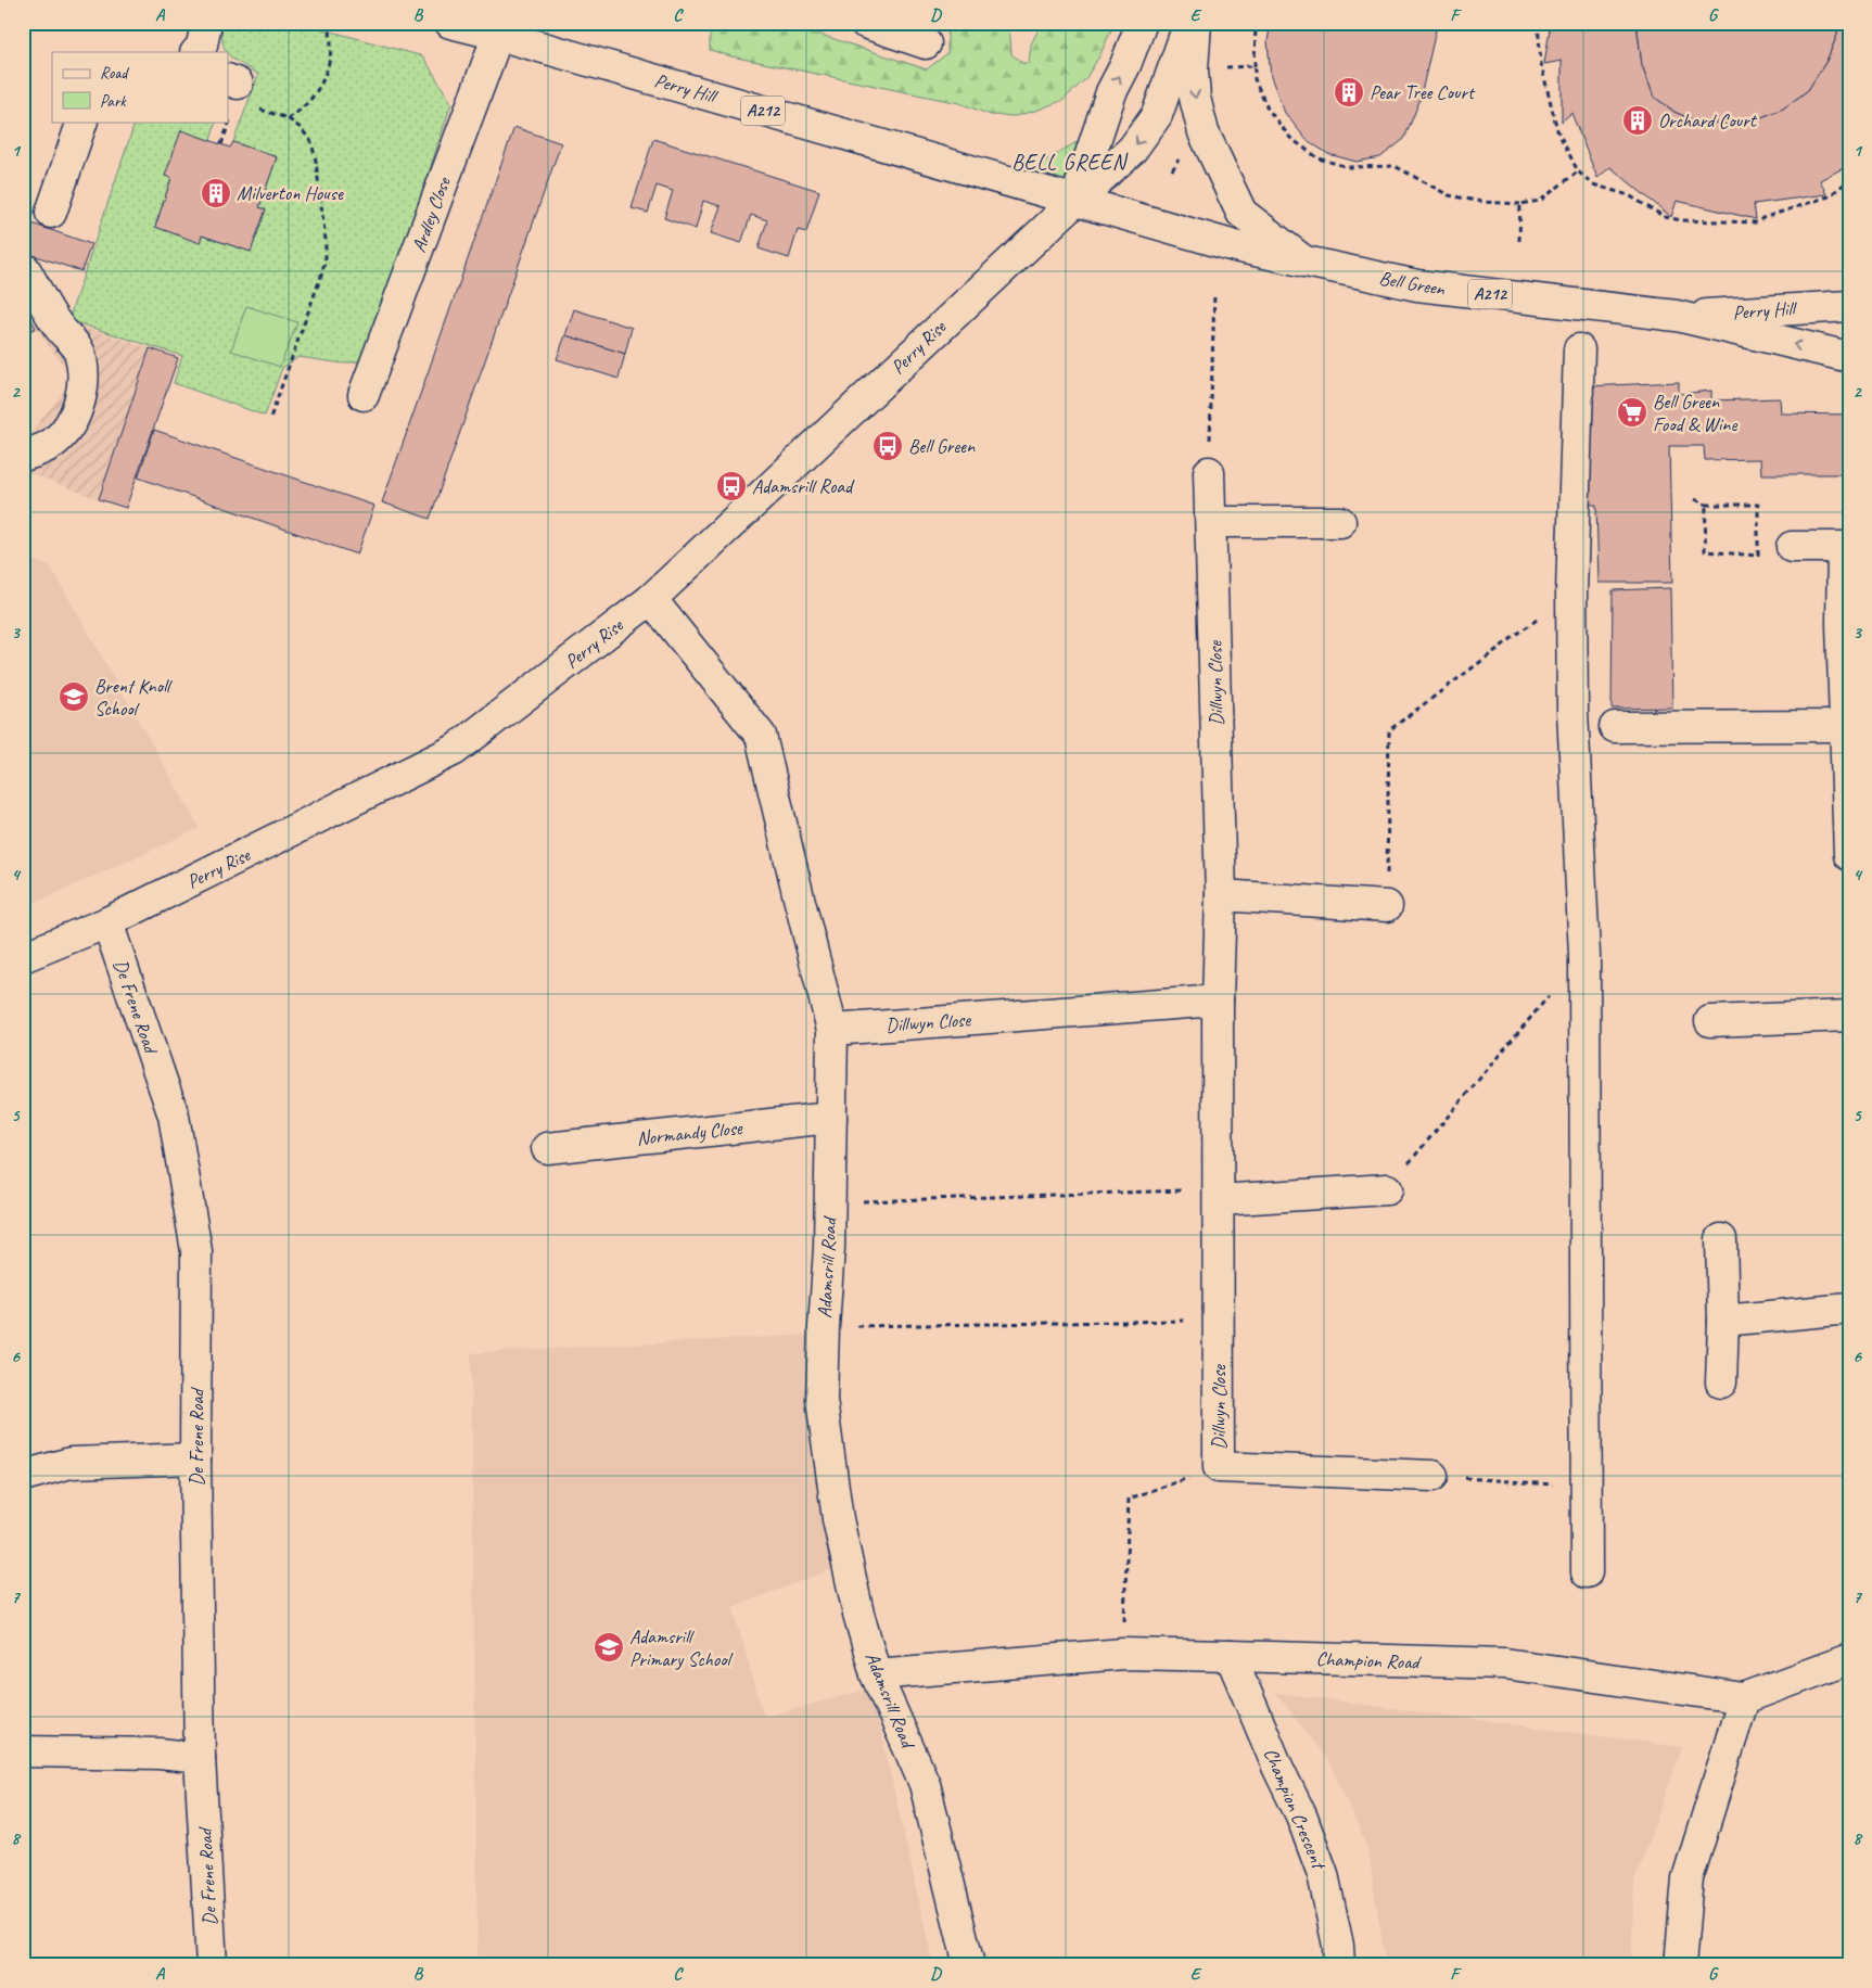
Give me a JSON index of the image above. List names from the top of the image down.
{
  "streets": {
    "street": [
      "Perry Hill",
      "A212",
      "Ardley Close",
      "Bell Green",
      "Perry Rise",
      "Dillwyn Close",
      "De Frene Road",
      "Normandy Close",
      "Adamsrill Road",
      "Champion Road",
      "Champion Crescent"
    ]
  },
  "crossings": [
    ["Perry Hill", "Ardley Close"],
    ["Perry Hill", "Bell Green"],
    ["Perry Hill", "Perry Rise"],
    ["Bell Green", "Perry Rise"],
    ["Perry Rise", "De Frene Road"],
    ["Perry Rise", "Adamsrill Road"],
    ["Dillwyn Close", "Adamsrill Road"],
    ["Normandy Close", "Adamsrill Road"],
    ["Adamsrill Road", "Champion Road"],
    ["Champion Road", "Champion Crescent"]
  ],
  "districts": ["BELL GREEN"],
  "places": {
    "building": ["Pear Tree Court", "Orchard Court", "Milverton House"],
    "supermarket": ["Bell Green Food & Wine"],
    "bus stop": ["Bell Green", "Adamsrill Road"],
    "school or university": ["Brent Knoll School", "Adamsrill Primary School"]
  },
  "legend": ["Road", "Park"],
  "grid": {
    "columns": [
      "A",
      "B",
      "C",
      "D",
      "E",
      "F",
      "G"
    ],
    "rows": [
      "1",
      "2",
      "3",
      "4",
      "5",
      "6",
      "7",
      "8"
    ]
  }
}
